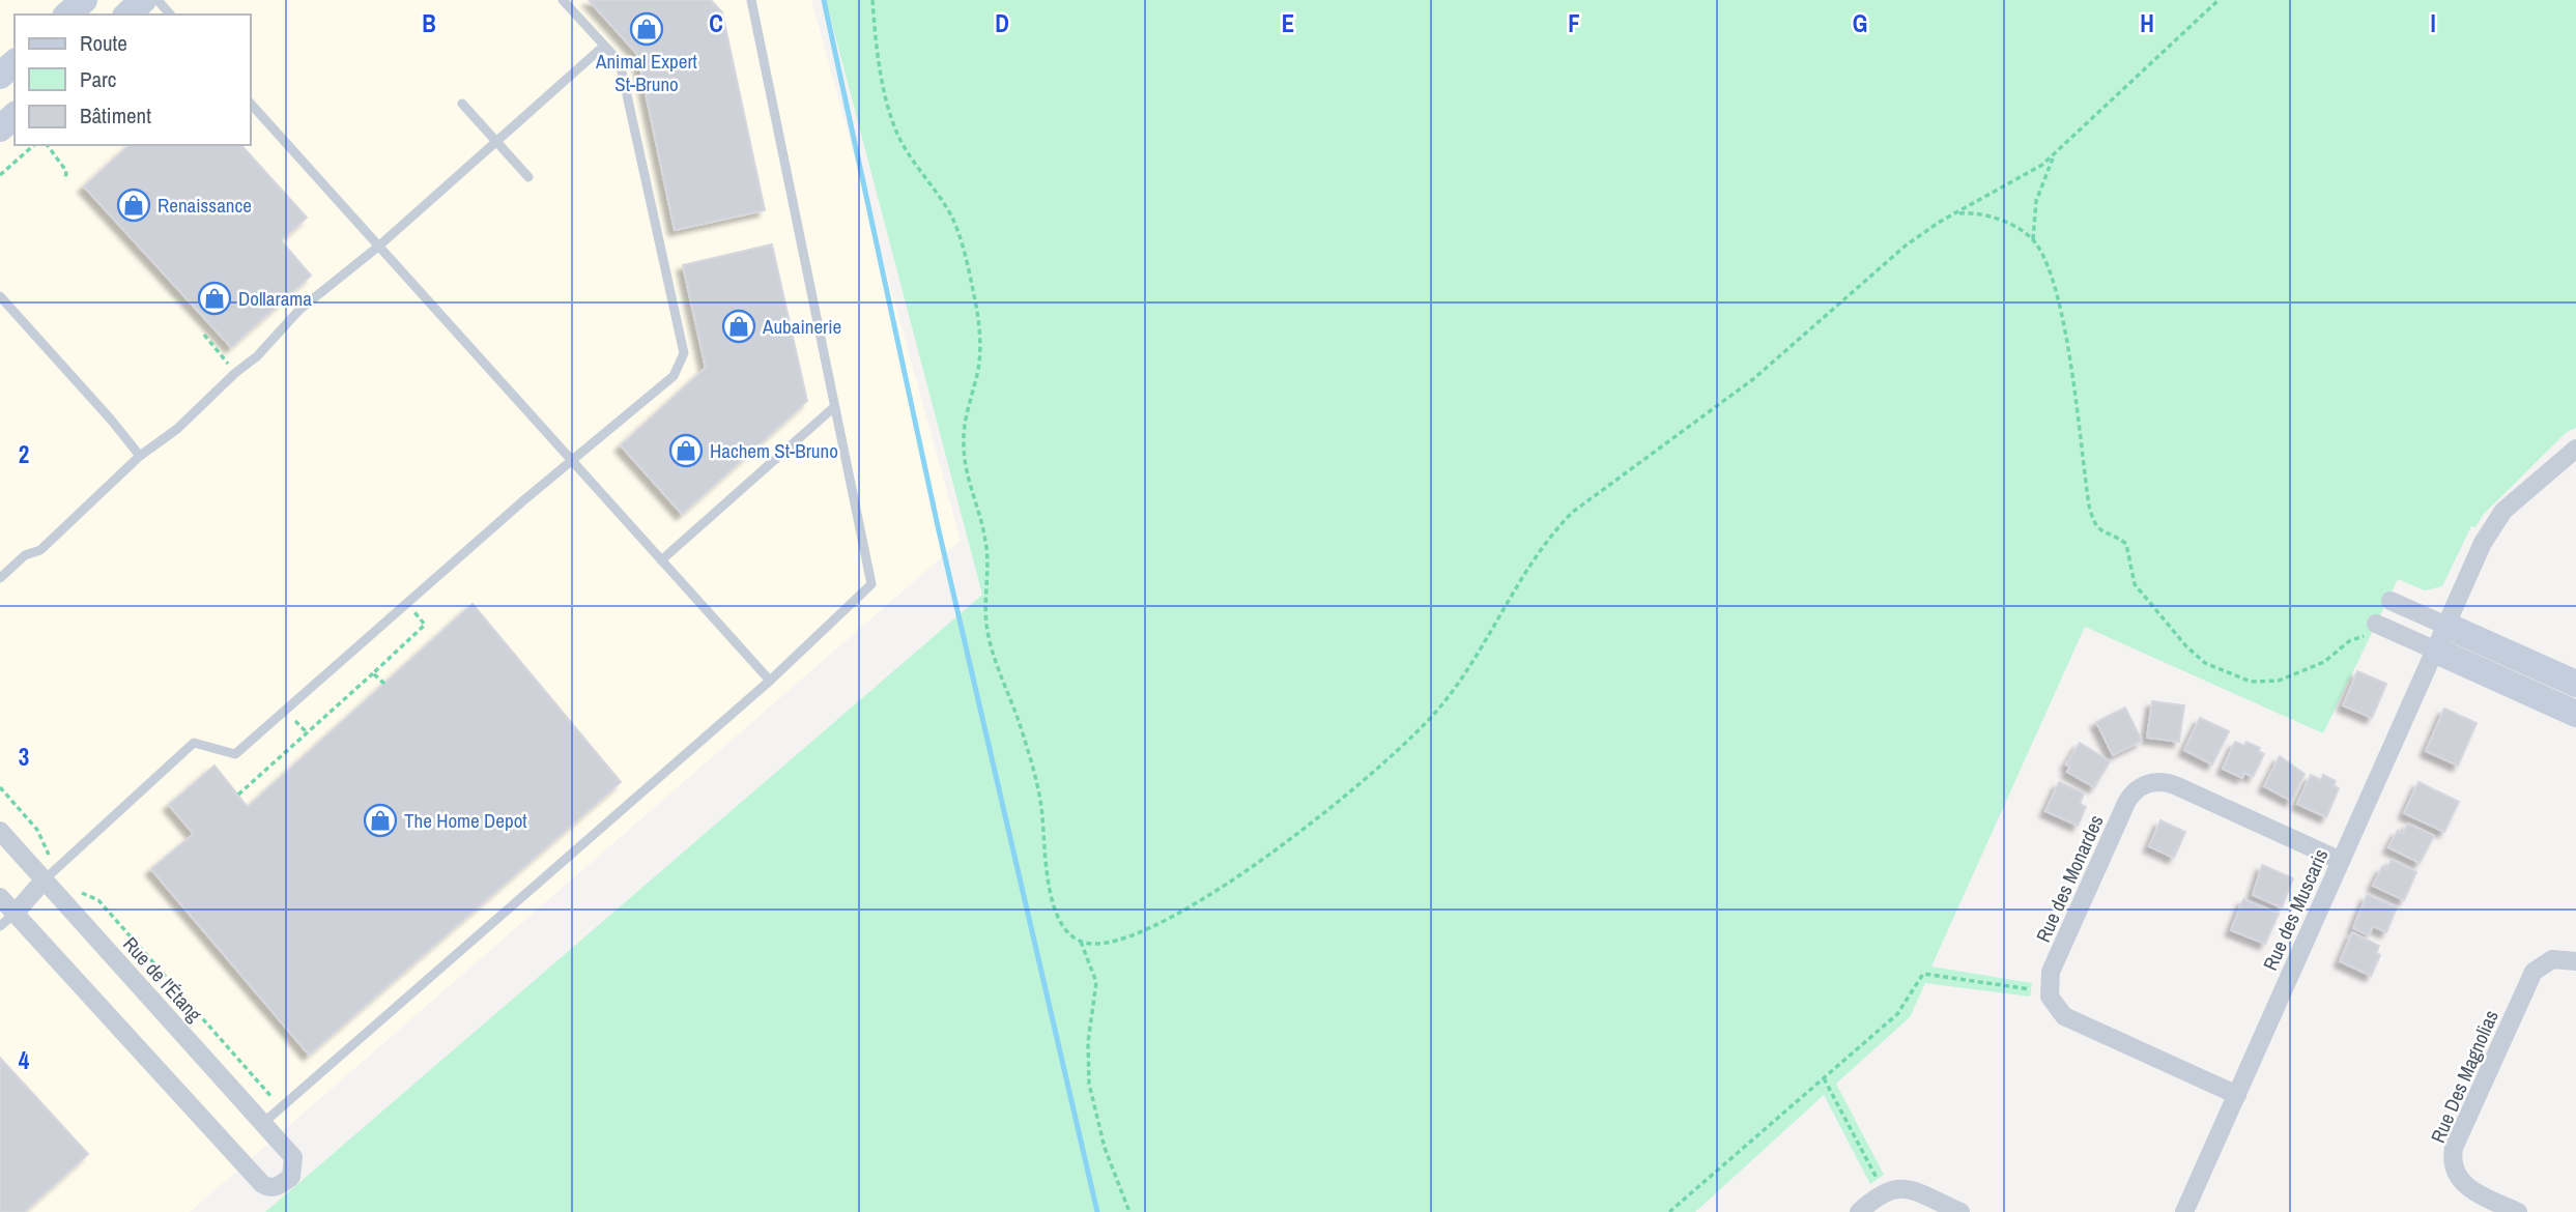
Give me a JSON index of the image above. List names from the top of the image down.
{
  "streets": {
    "street": [
      "Rue des Monardes",
      "Rue des Muscaris",
      "Rue de l'Étang",
      "Rue Des Magnolias"
    ]
  },
  "crossings": [
    ["Rue des Monardes", "Rue des Muscaris"]
  ],
  "places": {
    "shop": [
      "Animal Expert St-Bruno",
      "Renaissance",
      "Dollarama",
      "Aubainerie",
      "Hachem St-Bruno",
      "The Home Depot"
    ]
  },
  "legend": ["Route", "Parc", "Bâtiment"],
  "grid": {
    "columns": [
      "B",
      "C",
      "D",
      "E",
      "F",
      "G",
      "H",
      "I"
    ],
    "rows": ["2", "3", "4"]
  }
}
